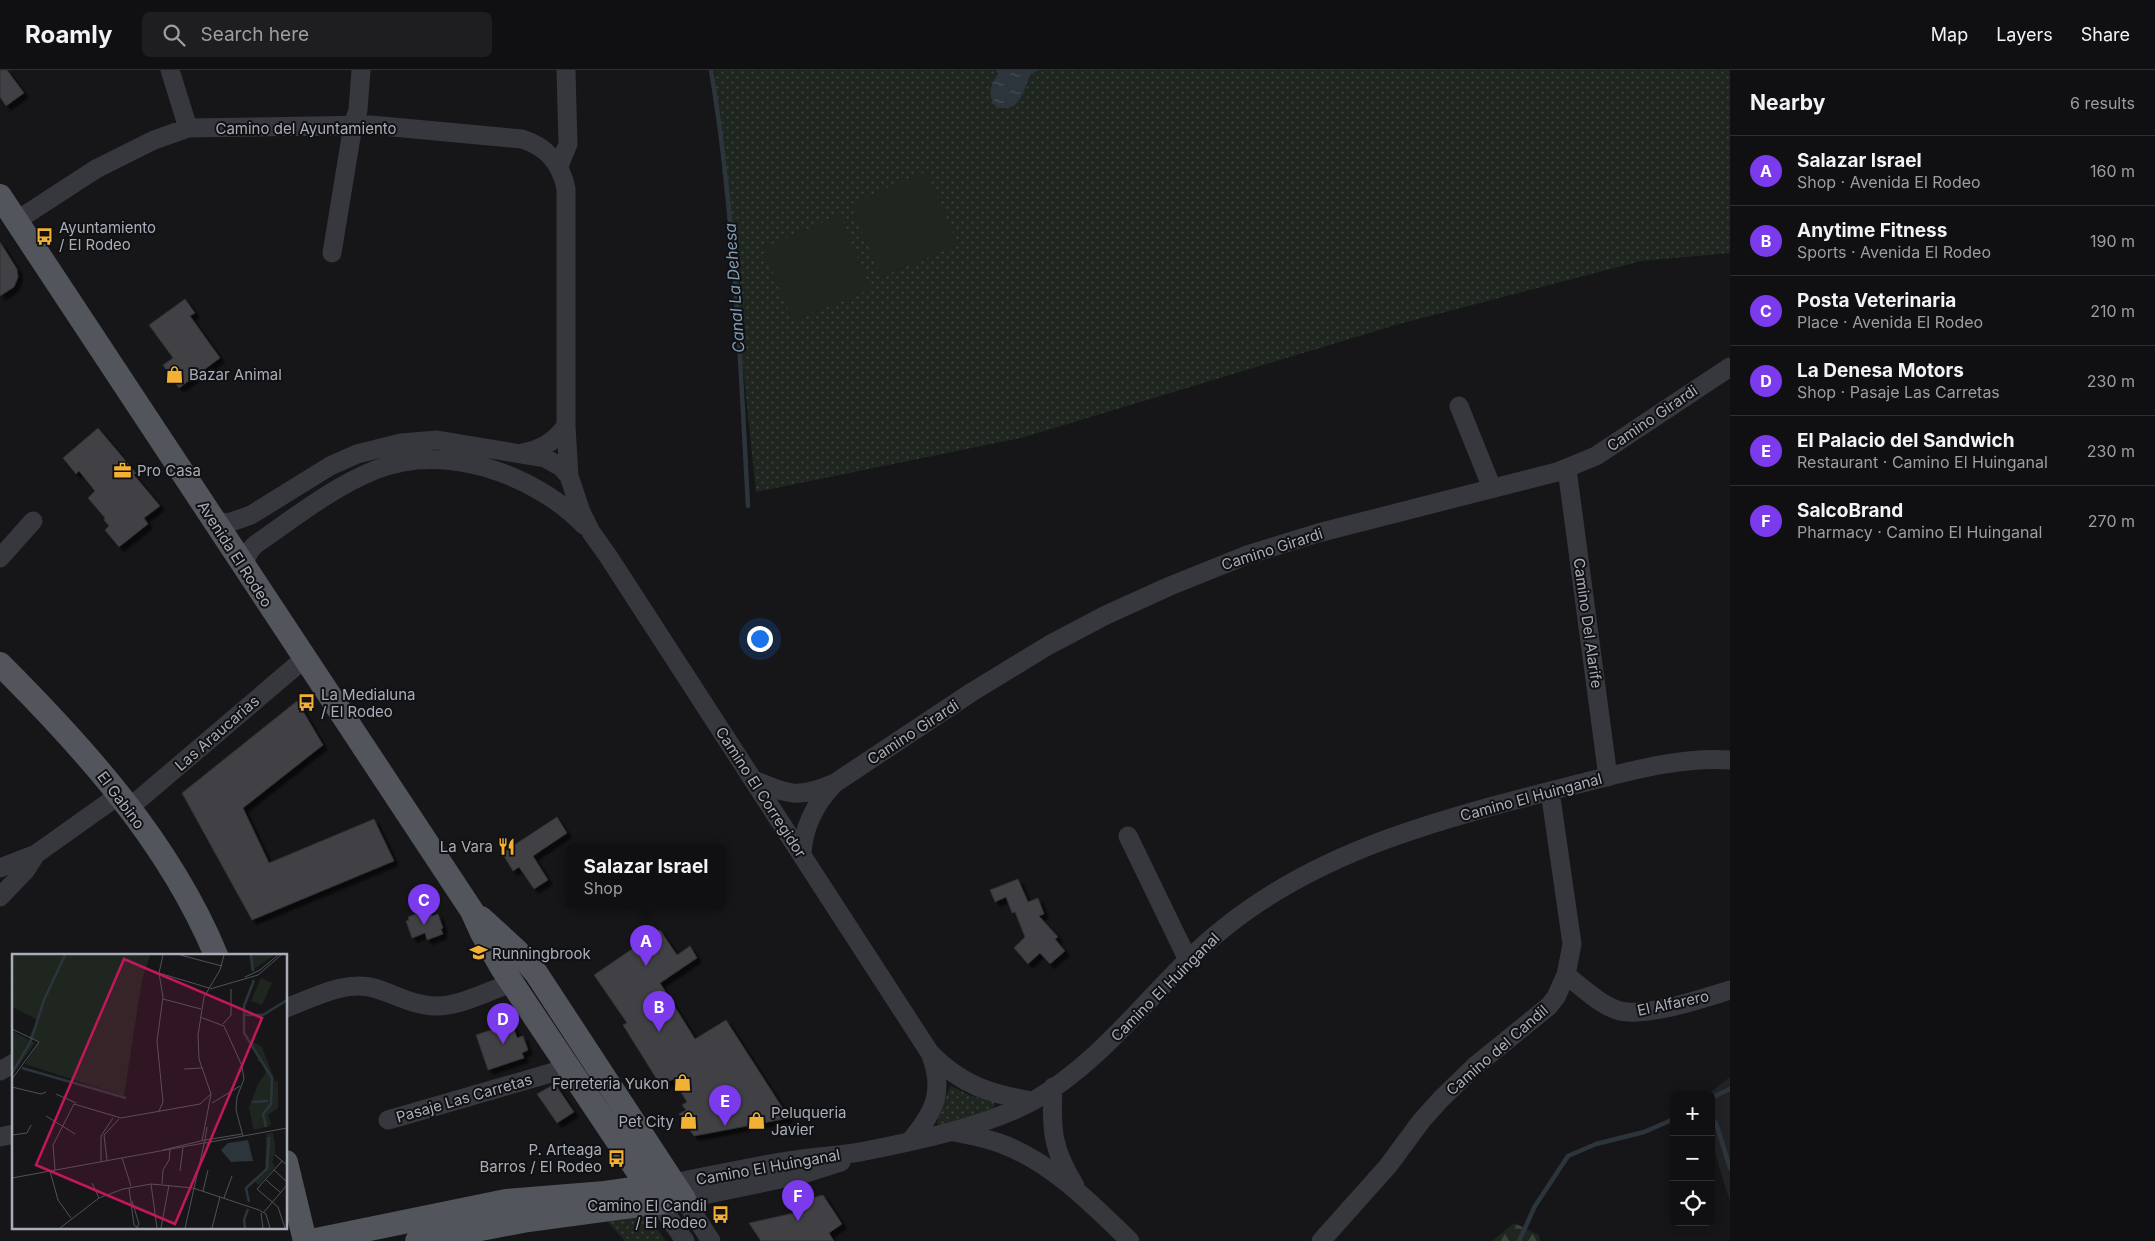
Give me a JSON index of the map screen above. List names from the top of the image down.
{
  "streets": {
    "main road": ["Avenida El Rodeo", "El Gabino"],
    "street": [
      "Camino del Ayuntamiento",
      "Camino Girardi",
      "Camino Del Alarife",
      "Las Araucarias",
      "Camino El Corregidor",
      "Camino El Huinganal",
      "El Alfarero",
      "Camino del Candil",
      "Pasaje Las Carretas"
    ]
  },
  "crossings": [
    ["Camino del Ayuntamiento", "Avenida El Rodeo"],
    ["Camino del Ayuntamiento", "Camino El Corregidor"],
    ["Camino Girardi", "Camino Del Alarife"],
    ["Camino Girardi", "Camino El Corregidor"],
    ["Avenida El Rodeo", "Las Araucarias"],
    ["Avenida El Rodeo", "Camino El Corregidor"],
    ["Avenida El Rodeo", "Camino El Huinganal"],
    ["Avenida El Rodeo", "Pasaje Las Carretas"],
    ["Camino Del Alarife", "Camino El Huinganal"],
    ["Las Araucarias", "El Gabino"],
    ["Camino El Corregidor", "Camino El Huinganal"],
    ["Camino El Huinganal", "Camino del Candil"],
    ["El Alfarero", "Camino del Candil"]
  ],
  "water": ["Canal La Dehesa"],
  "places": {
    "bus stop": [
      "Ayuntamiento / El Rodeo",
      "La Medialuna / El Rodeo",
      "P. Arteaga Barros / El Rodeo",
      "Camino El Candil / El Rodeo"
    ],
    "shop": [
      "Bazar Animal",
      "Ferreteria Yukon",
      "Pet City",
      "Peluqueria Javier"
    ],
    "office": ["Pro Casa"],
    "restaurant": ["La Vara"],
    "school or university": ["Runningbrook"]
  },
  "page": {
    "header": "Roamly",
    "search": "Search here",
    "nav": ["Map", "Layers", "Share"],
    "heading": ["Nearby", "6 results"],
    "list": [
      {
        "mark": "A",
        "name": "Salazar Israel",
        "note": "Shop · Avenida El Rodeo",
        "value": "160 m"
      },
      {
        "mark": "B",
        "name": "Anytime Fitness",
        "note": "Sports · Avenida El Rodeo",
        "value": "190 m"
      },
      {
        "mark": "C",
        "name": "Posta Veterinaria",
        "note": "Place · Avenida El Rodeo",
        "value": "210 m"
      },
      {
        "mark": "D",
        "name": "La Denesa Motors",
        "note": "Shop · Pasaje Las Carretas",
        "value": "230 m"
      },
      {
        "mark": "E",
        "name": "El Palacio del Sandwich",
        "note": "Restaurant · Camino El Huinganal",
        "value": "230 m"
      },
      {
        "mark": "F",
        "name": "SalcoBrand",
        "note": "Pharmacy · Camino El Huinganal",
        "value": "270 m"
      }
    ],
    "popup": ["Salazar Israel", "Shop"],
    "pins": [
      "C",
      "A",
      "B",
      "D",
      "E",
      "F"
    ],
    "map_buttons": ["+", "−"]
  }
}
